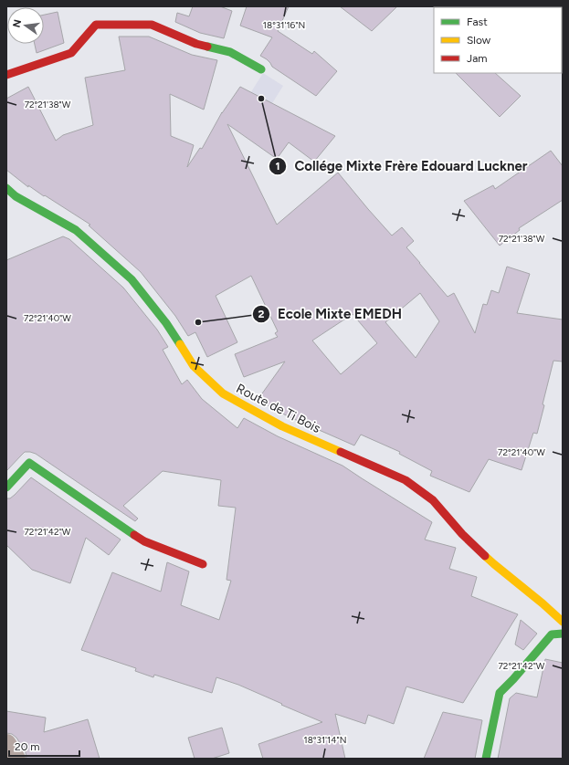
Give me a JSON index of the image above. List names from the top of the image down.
{
  "streets": {
    "street": ["Route de Ti Bois"]
  },
  "places": ["Collége Mixte Frère Edouard Luckner", "Ecole Mixte EMEDH"],
  "legend": ["Fast", "Slow", "Jam"],
  "scale_bar": "20 m",
  "north": "left",
  "coordinates": [
    "18°31'16\"N",
    "72°21'38\"W",
    "72°21'40\"W",
    "72°21'42\"W",
    "18°31'14\"N"
  ]
}
